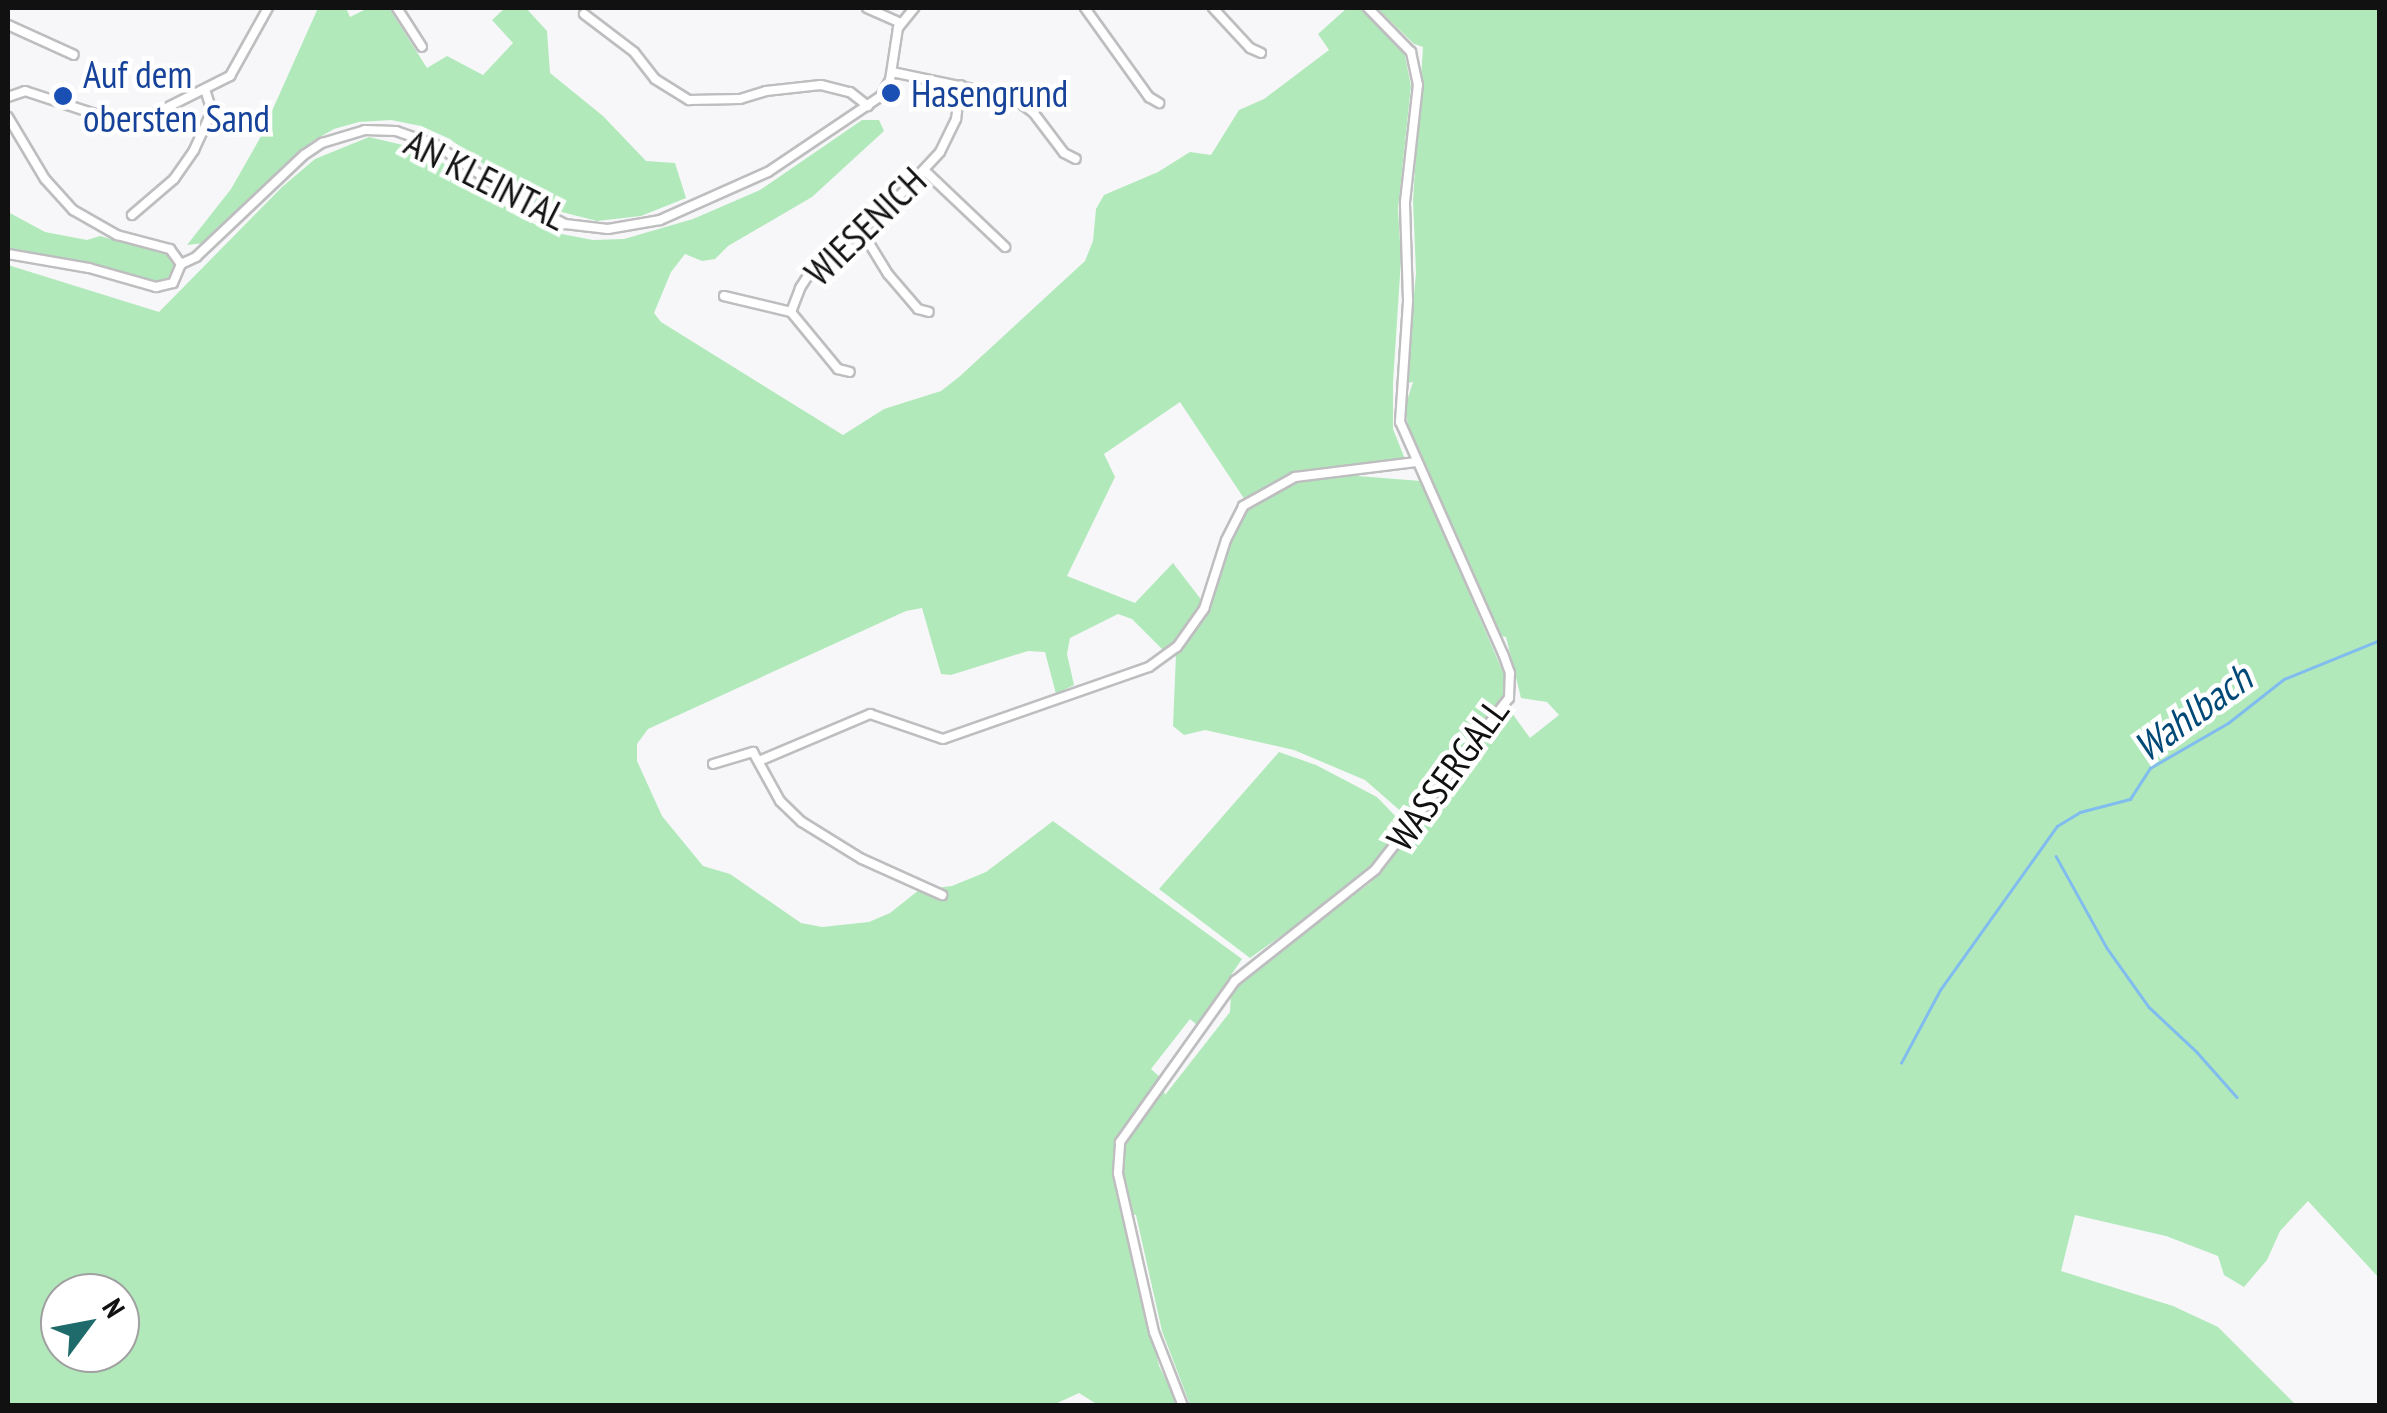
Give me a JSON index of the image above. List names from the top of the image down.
{
  "streets": {
    "street": ["AN KLEINTAL", "WIESENICH", "WASSERGALL"]
  },
  "water": ["Wahlbach"],
  "places": ["Hasengrund", "Auf dem obersten Sand"],
  "north": "top right"
}
